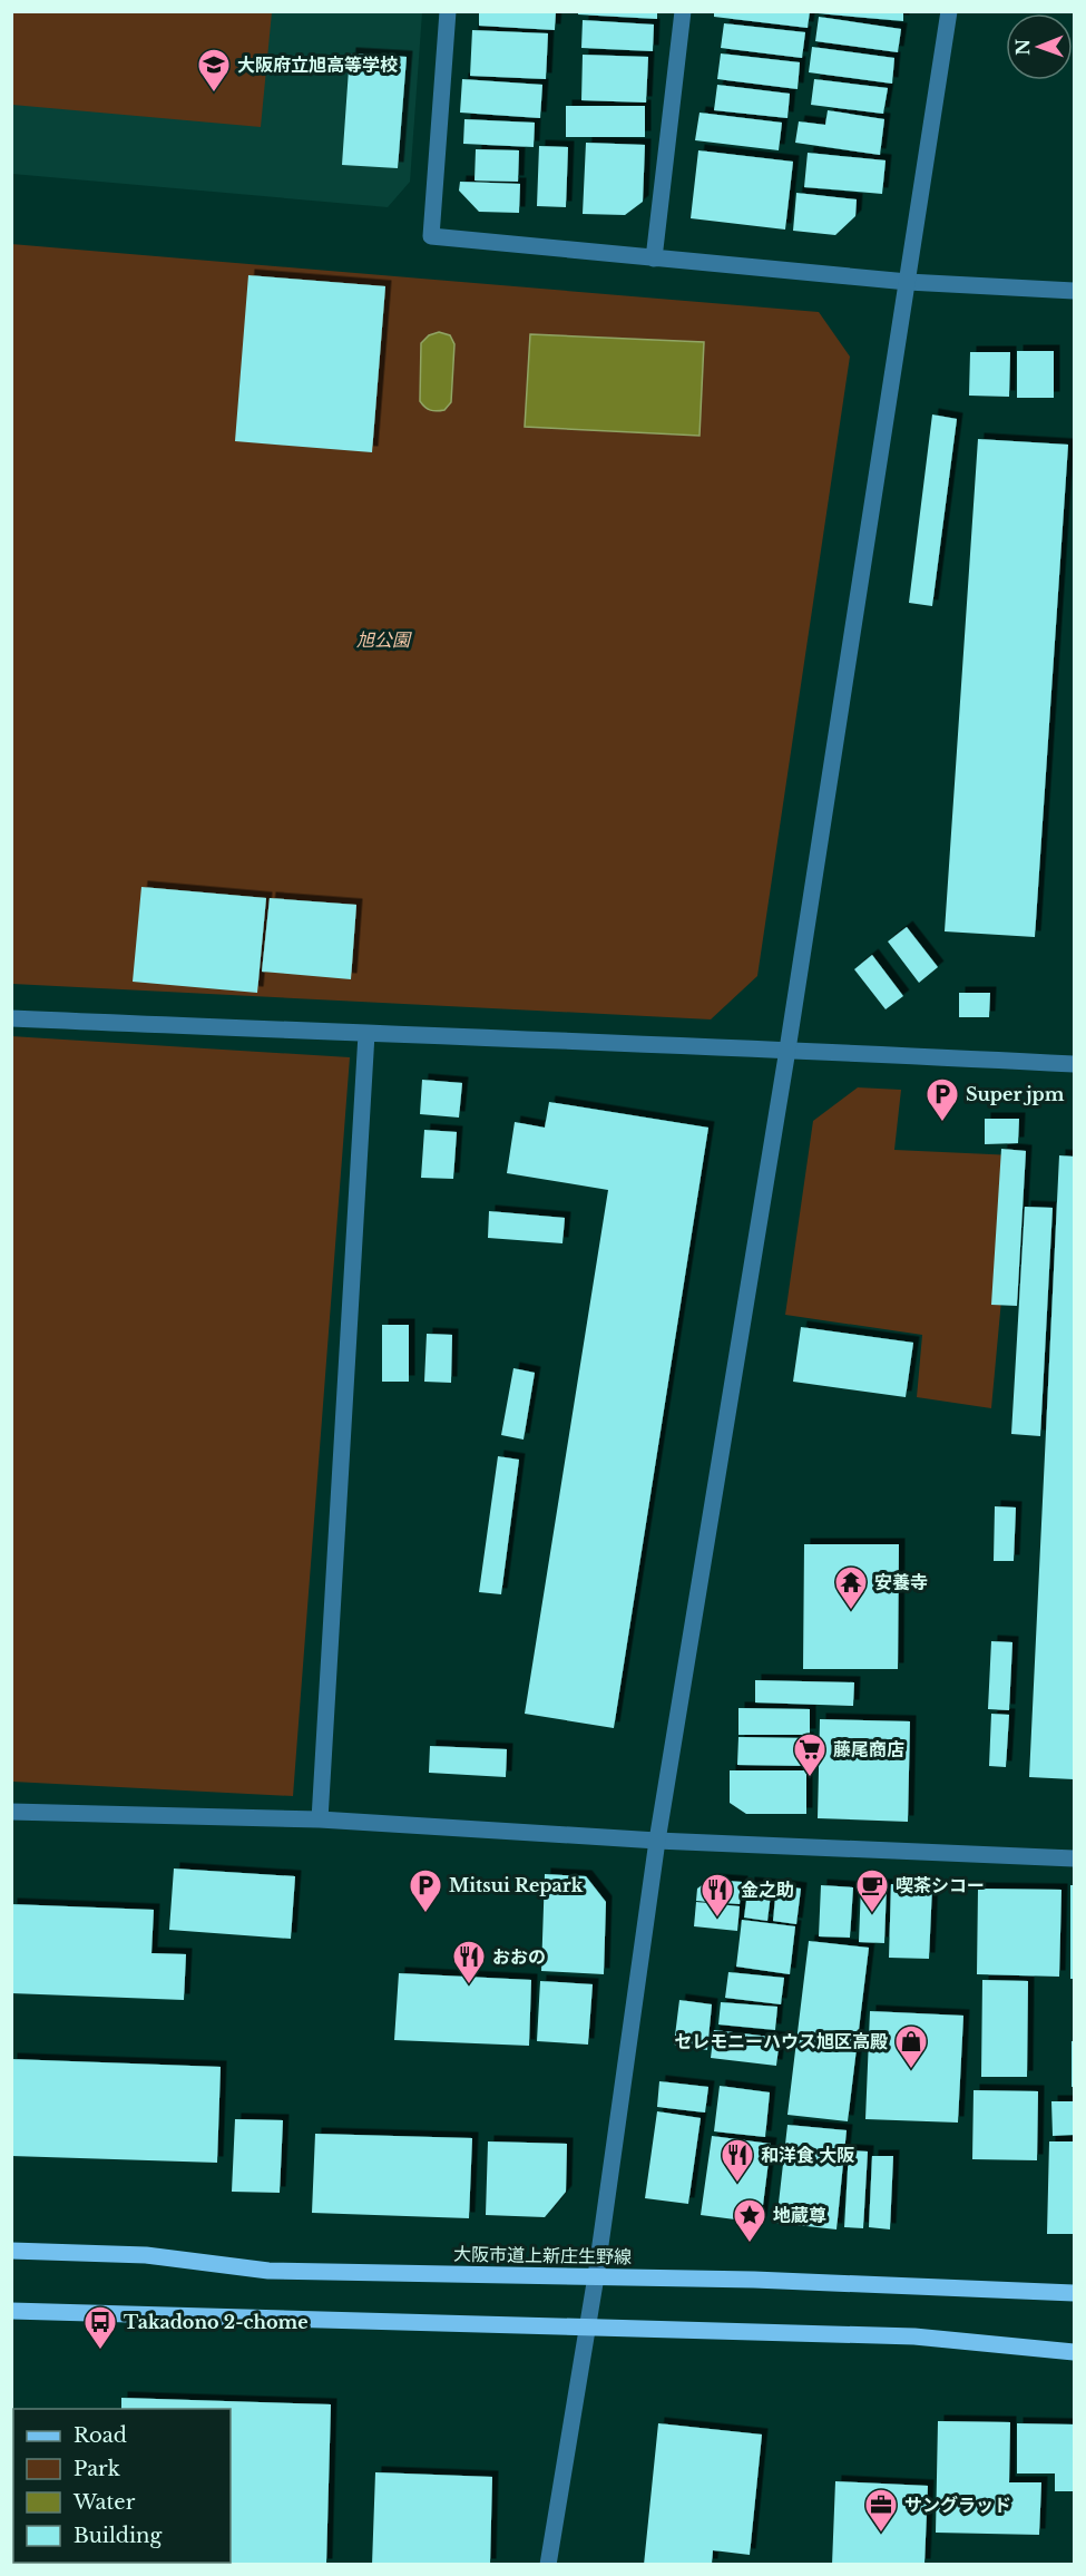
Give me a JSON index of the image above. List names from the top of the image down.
{
  "streets": {
    "main road": ["大阪市道上新庄生野線"]
  },
  "parks": ["旭公園"],
  "places": {
    "school or university": ["大阪府立旭高等学校"],
    "parking": ["Super jpm", "Mitsui Repark"],
    "temple": ["安養寺"],
    "supermarket": ["藤尾商店"],
    "cafe": ["喫茶シコー"],
    "restaurant": ["金之助", "おおの", "和洋食 大阪"],
    "shop": ["セレモニーハウス旭区高殿"],
    "place": ["地蔵尊"],
    "bus stop": ["Takadono 2-chome"],
    "office": ["サングラッド"]
  },
  "legend": [
    "Road",
    "Park",
    "Water",
    "Building"
  ],
  "north": "left"
}
